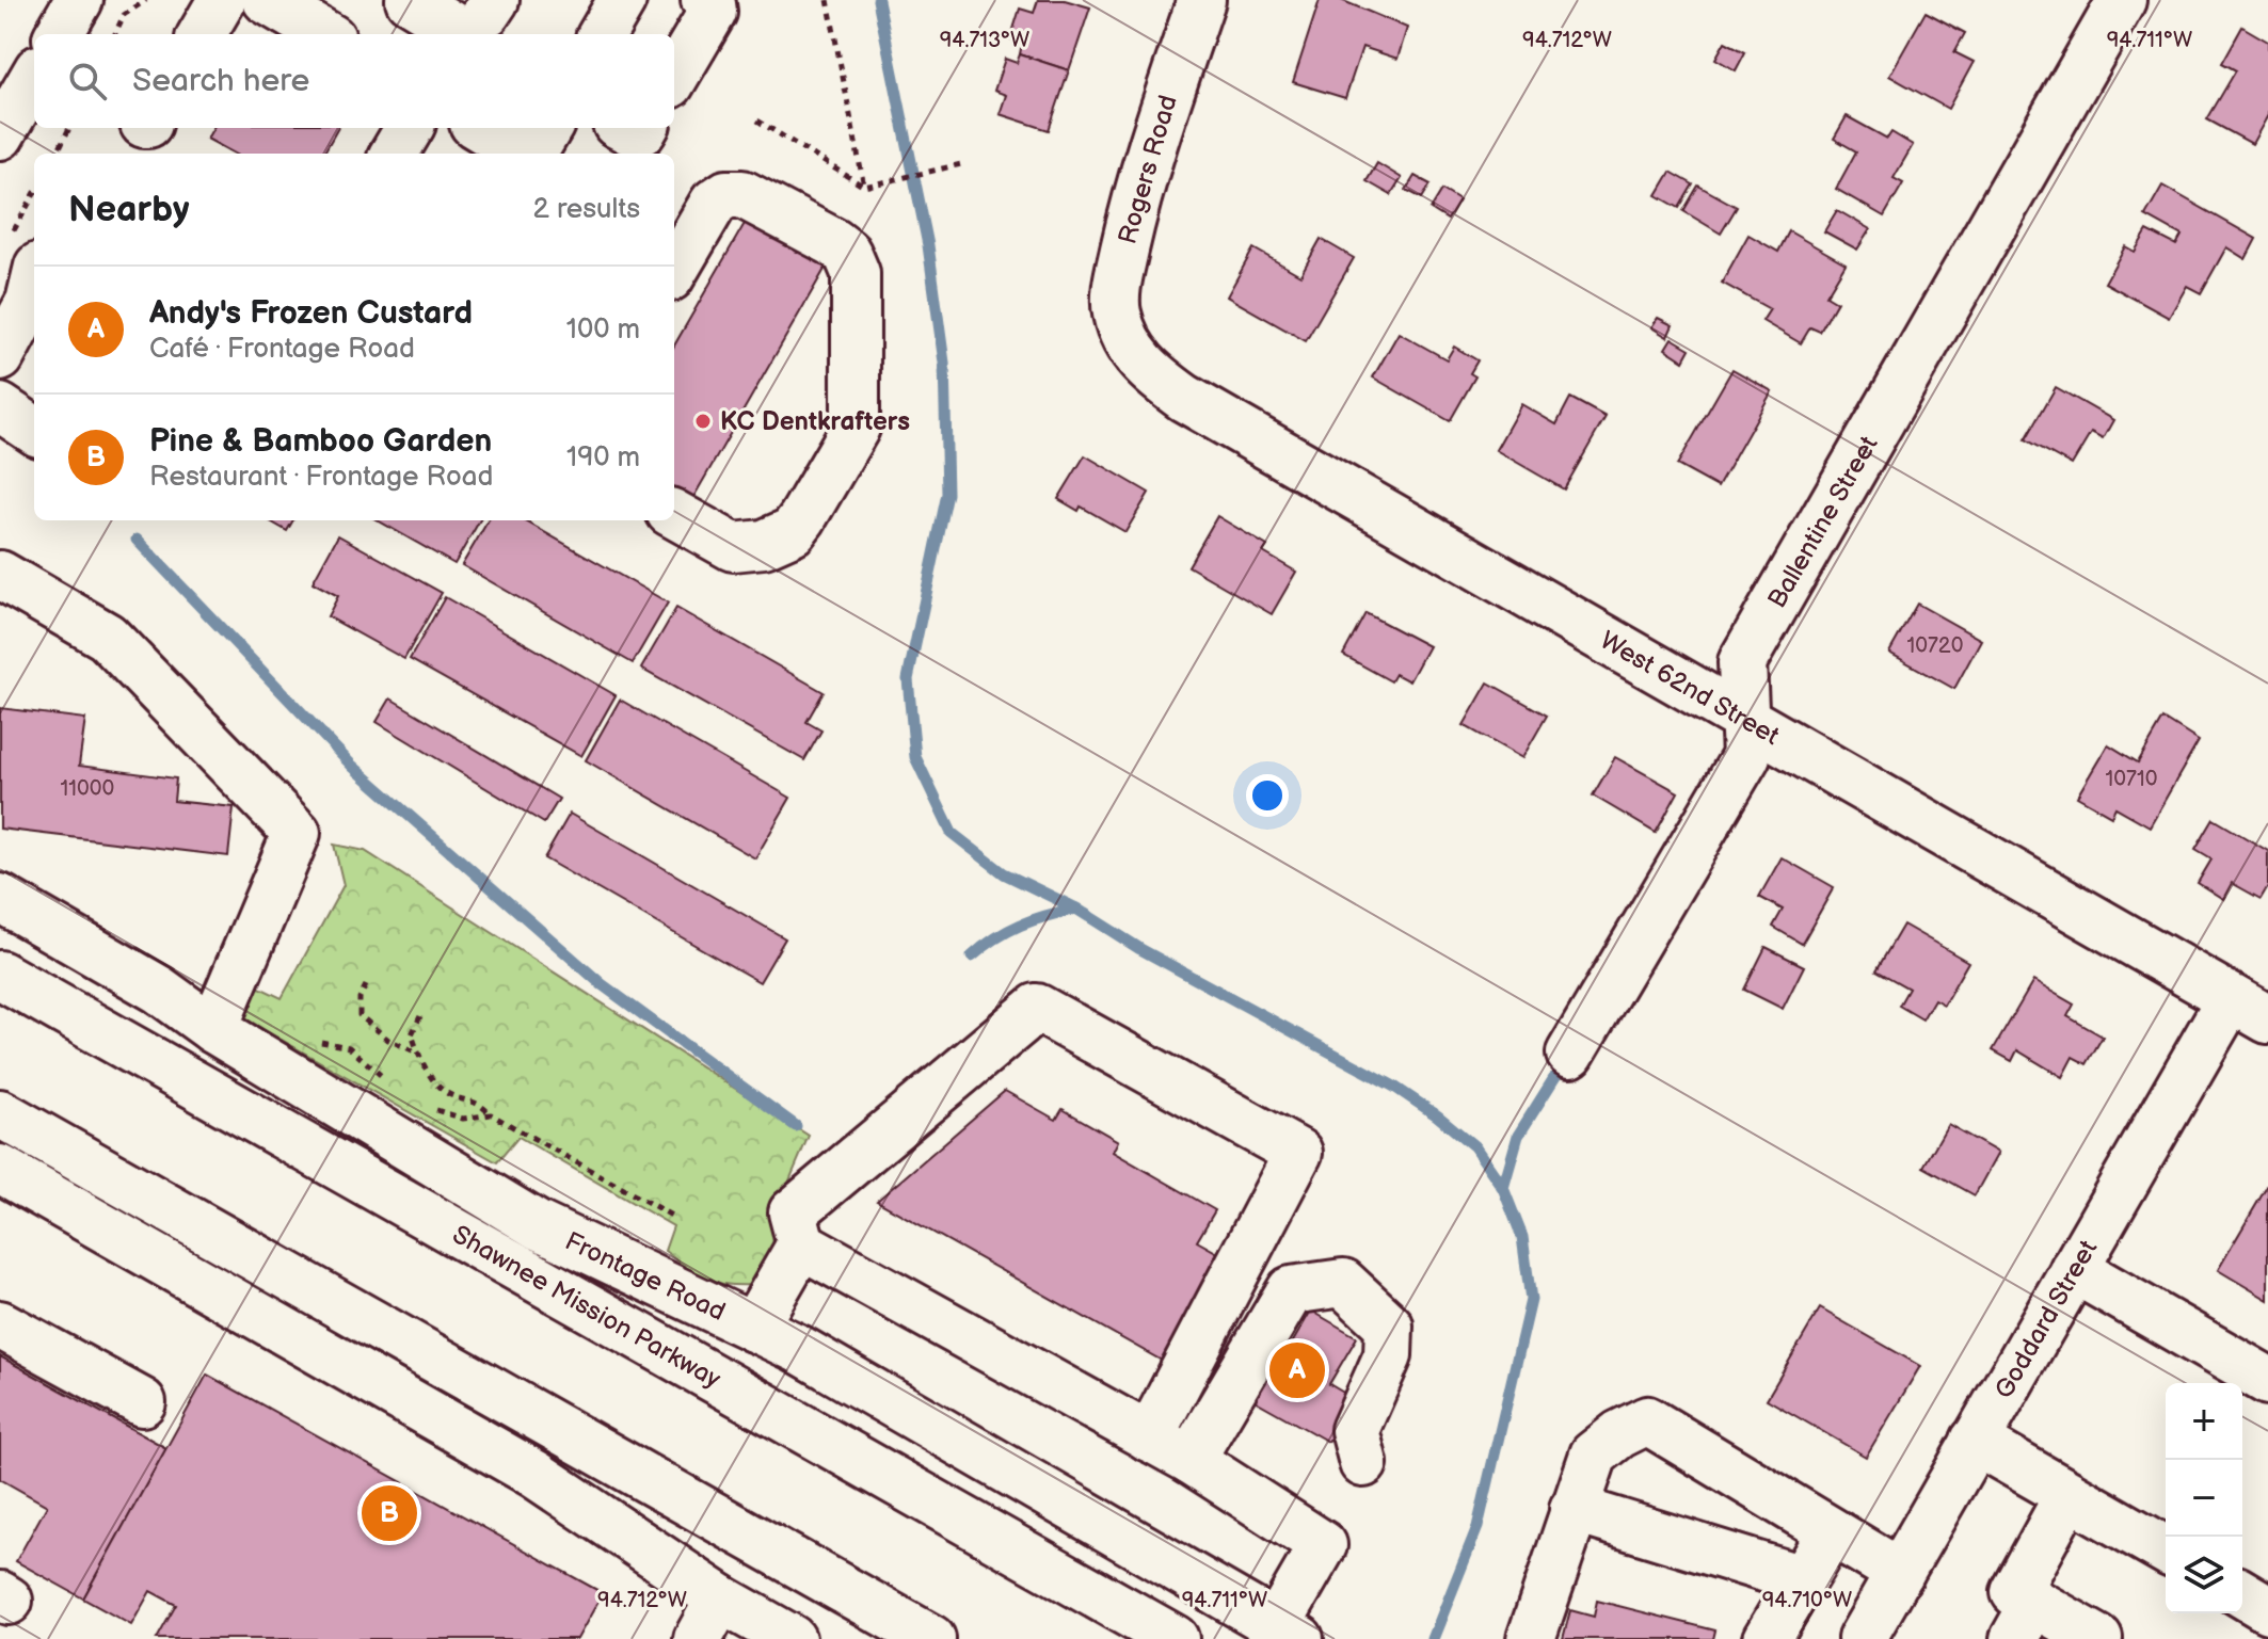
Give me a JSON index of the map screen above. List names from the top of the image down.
{
  "streets": {
    "main road": [
      "Rogers Road",
      "Ballentine Street",
      "West 62nd Street",
      "Frontage Road",
      "Shawnee Mission Parkway",
      "Goddard Street"
    ]
  },
  "crossings": [
    ["Rogers Road", "West 62nd Street"],
    ["Ballentine Street", "West 62nd Street"],
    ["West 62nd Street", "Goddard Street"]
  ],
  "places": ["KC Dentkrafters"],
  "house_numbers": ["10720", "10710", "11000"],
  "page": {
    "search": "Search here",
    "heading": ["Nearby", "2 results"],
    "list": [
      {
        "mark": "A",
        "name": "Andy's Frozen Custard",
        "note": "Café · Frontage Road",
        "value": "100 m"
      },
      {
        "mark": "B",
        "name": "Pine & Bamboo Garden",
        "note": "Restaurant · Frontage Road",
        "value": "190 m"
      }
    ],
    "pins": ["A", "B"],
    "map_buttons": ["+", "−"]
  },
  "coordinates": [
    "94.713°W",
    "94.712°W",
    "94.711°W",
    "94.710°W"
  ]
}
